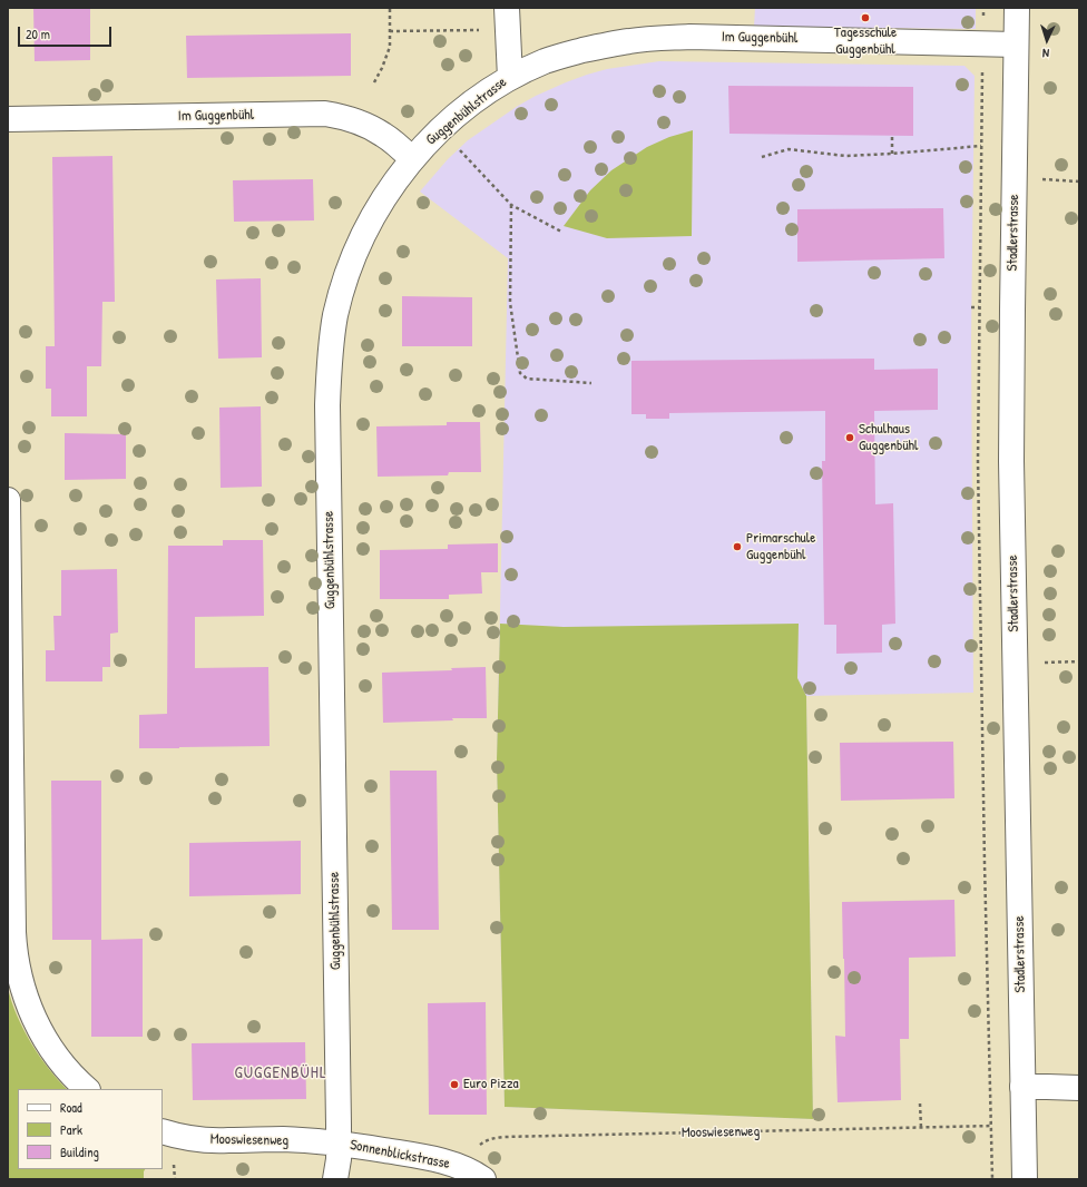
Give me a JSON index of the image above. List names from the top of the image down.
{
  "streets": {
    "street": [
      "Im Guggenbühl",
      "Guggenbühlstrasse",
      "Stadlerstrasse",
      "Mooswiesenweg",
      "Sonnenblickstrasse"
    ]
  },
  "crossings": [
    ["Im Guggenbühl", "Guggenbühlstrasse"],
    ["Im Guggenbühl", "Stadlerstrasse"],
    ["Guggenbühlstrasse", "Mooswiesenweg"],
    ["Guggenbühlstrasse", "Sonnenblickstrasse"],
    ["Mooswiesenweg", "Sonnenblickstrasse"]
  ],
  "districts": ["GUGGENBÜHL"],
  "places": [
    "Tagesschule Guggenbühl",
    "Schulhaus Guggenbühl",
    "Primarschule Guggenbühl",
    "Euro Pizza"
  ],
  "legend": ["Road", "Park", "Building"],
  "scale_bar": "20 m",
  "north": "bottom"
}
